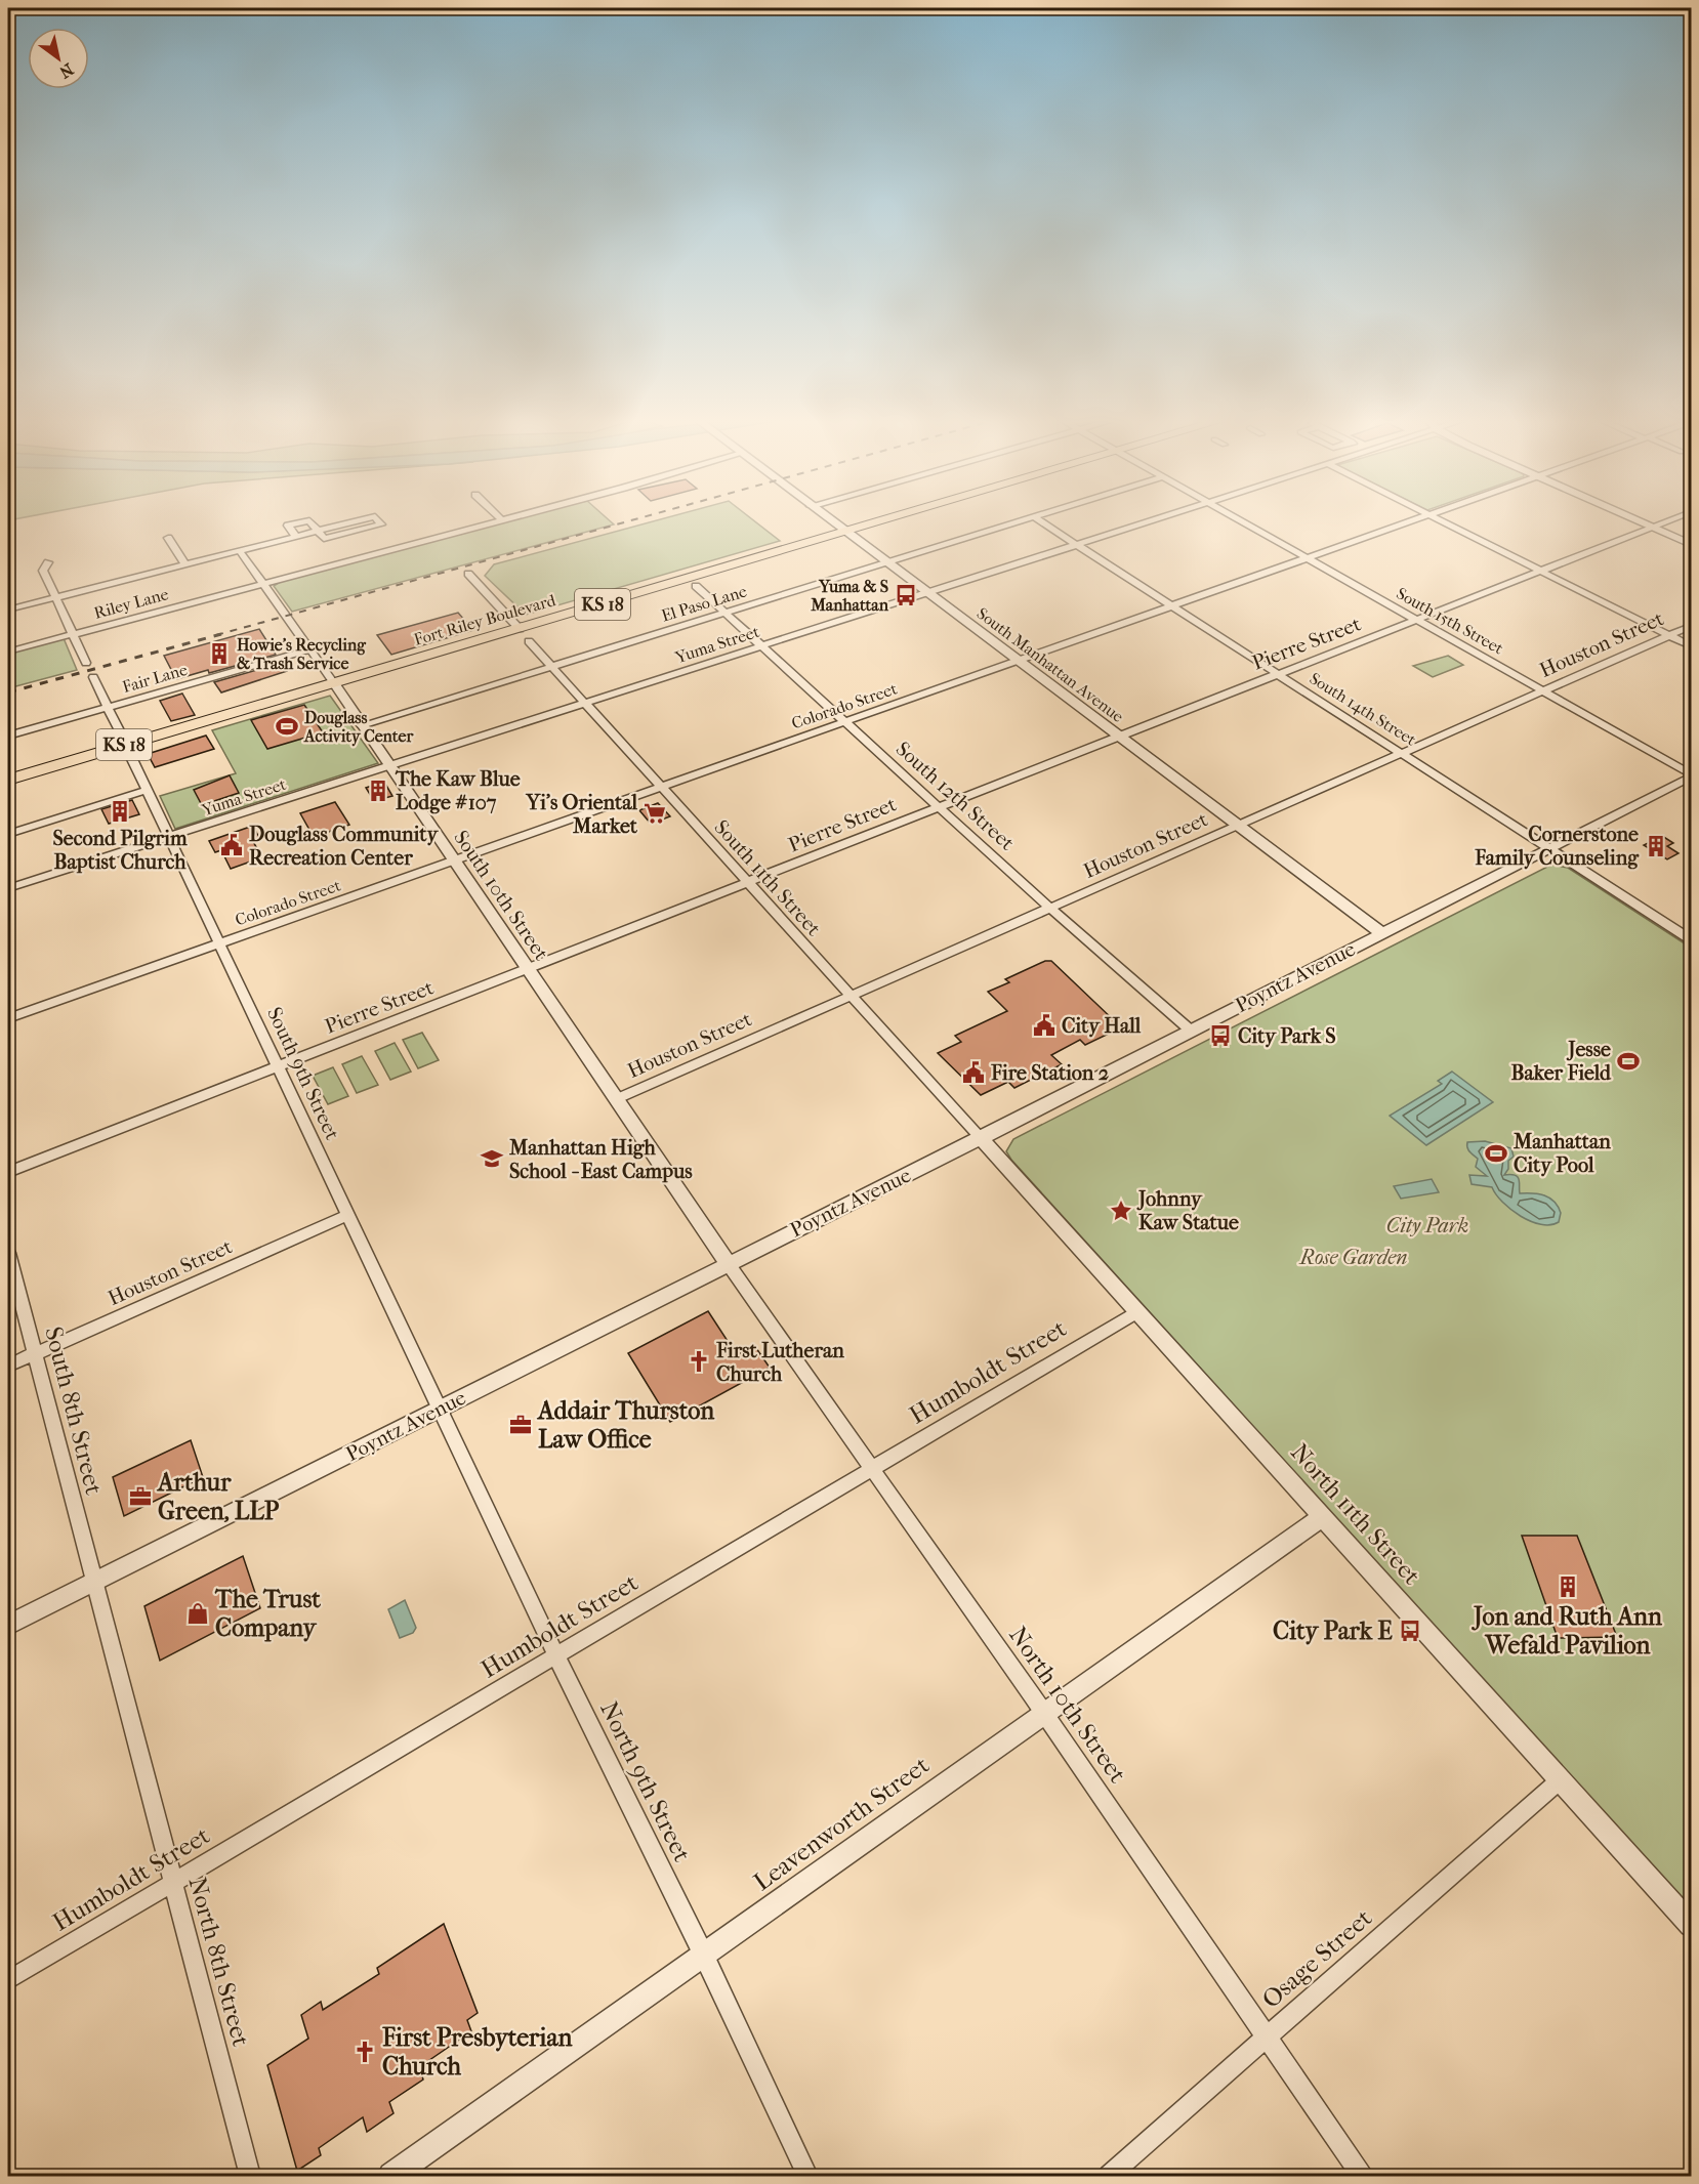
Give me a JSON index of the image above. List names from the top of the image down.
{
  "streets": {
    "highway": ["KS 18", "Fort Riley Boulevard"],
    "street": [
      "Riley Lane",
      "El Paso Lane",
      "South 15th Street",
      "Pierre Street",
      "Yuma Street",
      "Houston Street",
      "South Manhattan Avenue",
      "Fair Lane",
      "Colorado Street",
      "South 14th Street",
      "South 12th Street",
      "South 11th Street",
      "South 10th Street",
      "Poyntz Avenue",
      "South 9th Street",
      "Humboldt Street",
      "South 8th Street",
      "North 11th Street",
      "North 10th Street",
      "North 9th Street",
      "Leavenworth Street",
      "Osage Street",
      "North 8th Street"
    ]
  },
  "crossings": [
    ["Riley Lane", "South 10th Street"],
    ["El Paso Lane", "South Manhattan Avenue"],
    ["El Paso Lane", "South 12th Street"],
    ["El Paso Lane", "South 11th Street"],
    ["El Paso Lane", "South 10th Street"],
    ["Fort Riley Boulevard", "South Manhattan Avenue"],
    ["Fort Riley Boulevard", "South 10th Street"],
    ["South 15th Street", "Pierre Street"],
    ["South 15th Street", "Houston Street"],
    ["South 15th Street", "Colorado Street"],
    ["South 15th Street", "Poyntz Avenue"],
    ["Pierre Street", "South Manhattan Avenue"],
    ["Pierre Street", "South 14th Street"],
    ["Pierre Street", "South 12th Street"],
    ["Pierre Street", "South 11th Street"],
    ["Pierre Street", "South 10th Street"],
    ["Pierre Street", "South 9th Street"],
    ["Yuma Street", "South Manhattan Avenue"],
    ["Yuma Street", "South 14th Street"],
    ["Yuma Street", "South 12th Street"],
    ["Yuma Street", "South 11th Street"],
    ["Yuma Street", "South 10th Street"],
    ["Yuma Street", "South 9th Street"],
    ["Houston Street", "South Manhattan Avenue"],
    ["Houston Street", "South 14th Street"],
    ["Houston Street", "South 12th Street"],
    ["Houston Street", "South 11th Street"],
    ["Houston Street", "South 10th Street"],
    ["Houston Street", "South 9th Street"],
    ["Houston Street", "South 8th Street"],
    ["South Manhattan Avenue", "Colorado Street"],
    ["South Manhattan Avenue", "Poyntz Avenue"],
    ["Fair Lane", "South 10th Street"],
    ["Colorado Street", "South 14th Street"],
    ["Colorado Street", "South 12th Street"],
    ["Colorado Street", "South 11th Street"],
    ["Colorado Street", "South 10th Street"],
    ["Colorado Street", "South 9th Street"],
    ["South 14th Street", "Poyntz Avenue"],
    ["South 12th Street", "Poyntz Avenue"],
    ["South 11th Street", "Poyntz Avenue"],
    ["South 11th Street", "North 11th Street"],
    ["South 10th Street", "Poyntz Avenue"],
    ["South 10th Street", "North 10th Street"],
    ["Poyntz Avenue", "South 9th Street"],
    ["Poyntz Avenue", "South 8th Street"],
    ["Poyntz Avenue", "North 11th Street"],
    ["Poyntz Avenue", "North 10th Street"],
    ["Poyntz Avenue", "North 9th Street"],
    ["Poyntz Avenue", "North 8th Street"],
    ["South 9th Street", "North 9th Street"],
    ["Humboldt Street", "North 11th Street"],
    ["Humboldt Street", "North 10th Street"],
    ["Humboldt Street", "North 9th Street"],
    ["Humboldt Street", "North 8th Street"],
    ["South 8th Street", "North 8th Street"],
    ["North 11th Street", "Leavenworth Street"],
    ["North 11th Street", "Osage Street"],
    ["North 10th Street", "Leavenworth Street"],
    ["North 10th Street", "Osage Street"],
    ["North 9th Street", "Leavenworth Street"]
  ],
  "parks": ["City Park", "Rose Garden"],
  "places": {
    "bus stop": ["Yuma & S Manhattan", "City Park S", "City Park E"],
    "building": [
      "Howie's Recycling & Trash Service",
      "The Kaw Blue Lodge #107",
      "Second Pilgrim Baptist Church",
      "Cornerstone Family Counseling",
      "Jon and Ruth Ann Wefald Pavilion"
    ],
    "sports": ["Douglass Activity Center", "Jesse Baker Field", "Manhattan City Pool"],
    "supermarket": ["Yi's Oriental Market"],
    "public building": ["Douglass Community Recreation Center", "City Hall", "Fire Station 2"],
    "school or university": ["Manhattan High School - East Campus"],
    "place": ["Johnny Kaw Statue"],
    "church": ["First Lutheran Church", "First Presbyterian Church"],
    "office": ["Addair Thurston Law Office", "Arthur Green, LLP"],
    "shop": ["The Trust Company"]
  },
  "north": "bottom right"
}
